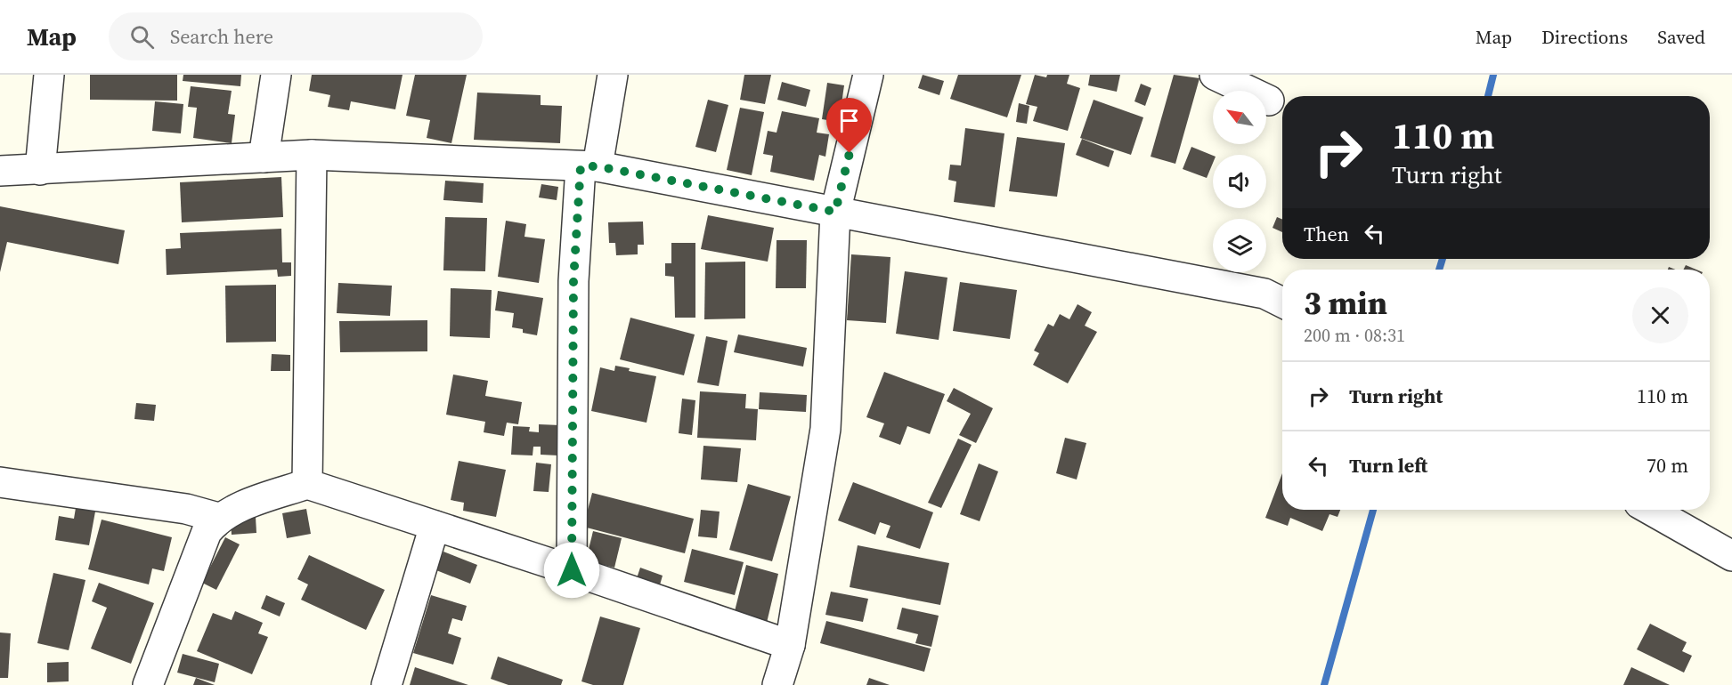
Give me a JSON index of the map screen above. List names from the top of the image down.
{
  "north": "top left",
  "page": {
    "header": "Map",
    "search": "Search here",
    "nav": ["Map", "Directions", "Saved"],
    "turn": ["110 m", "Turn right"],
    "then": "Then",
    "heading": ["3 min", "200 m · 08:31"],
    "list": [
      {
        "name": "Turn right",
        "value": "110 m"
      },
      {
        "name": "Turn left",
        "value": "70 m"
      }
    ]
  }
}
